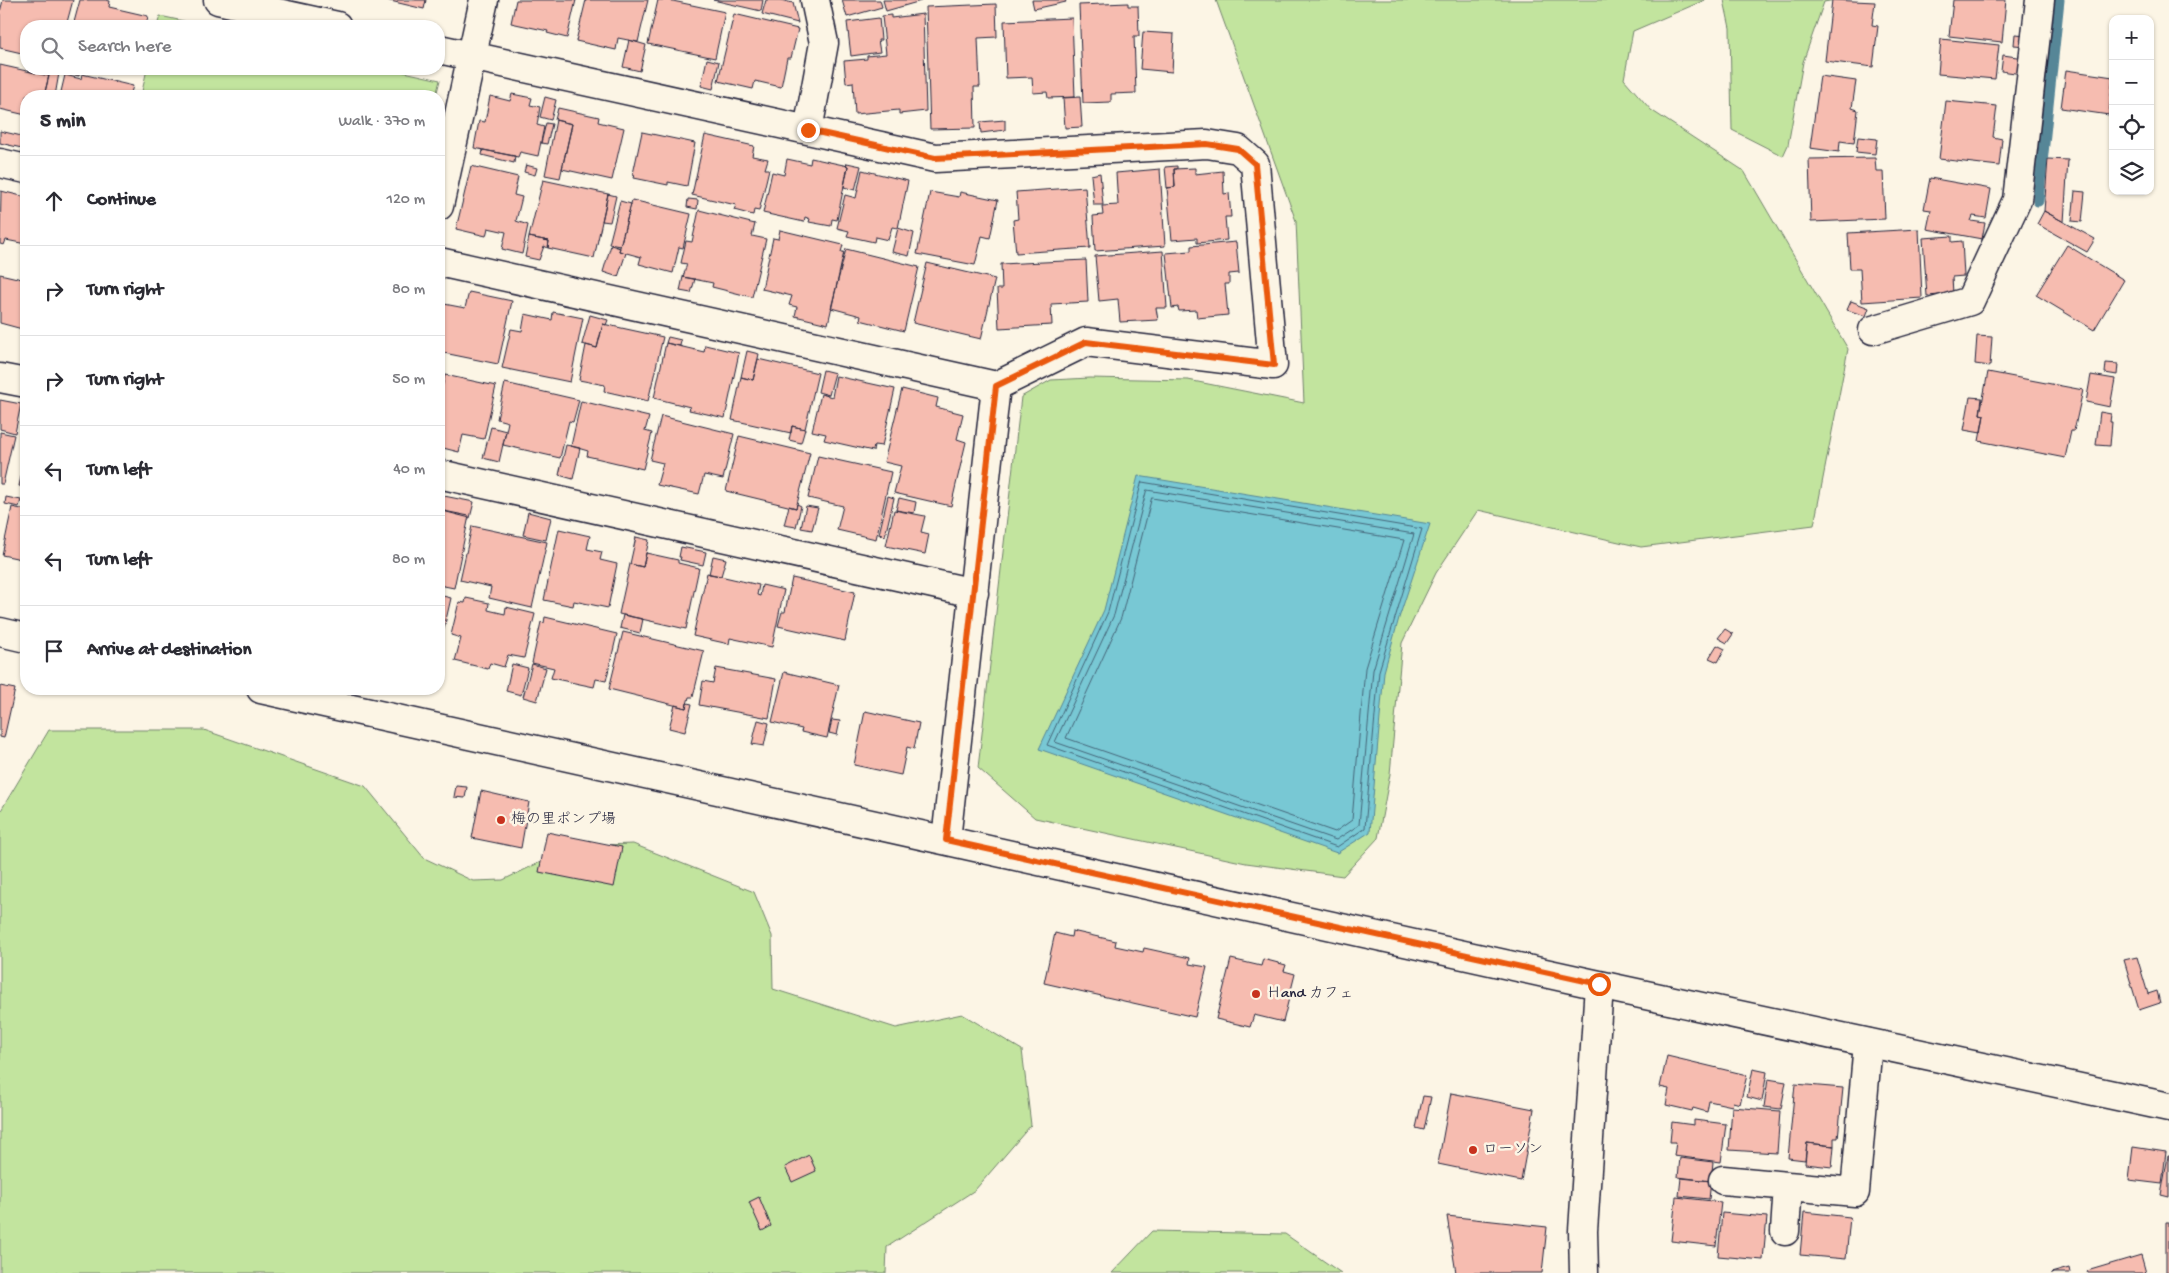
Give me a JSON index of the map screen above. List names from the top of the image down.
{
  "places": ["梅の里ポンプ場", "Ｈand カフェ", "ローソン"],
  "page": {
    "map_buttons": ["+", "−"],
    "search": "Search here",
    "heading": ["5 min", "Walk · 370 m"],
    "list": [
      ["Continue", "120 m"],
      ["Turn right", "80 m"],
      ["Turn right", "50 m"],
      ["Turn left", "40 m"],
      ["Turn left", "80 m"],
      "Arrive at destination"
    ]
  }
}
